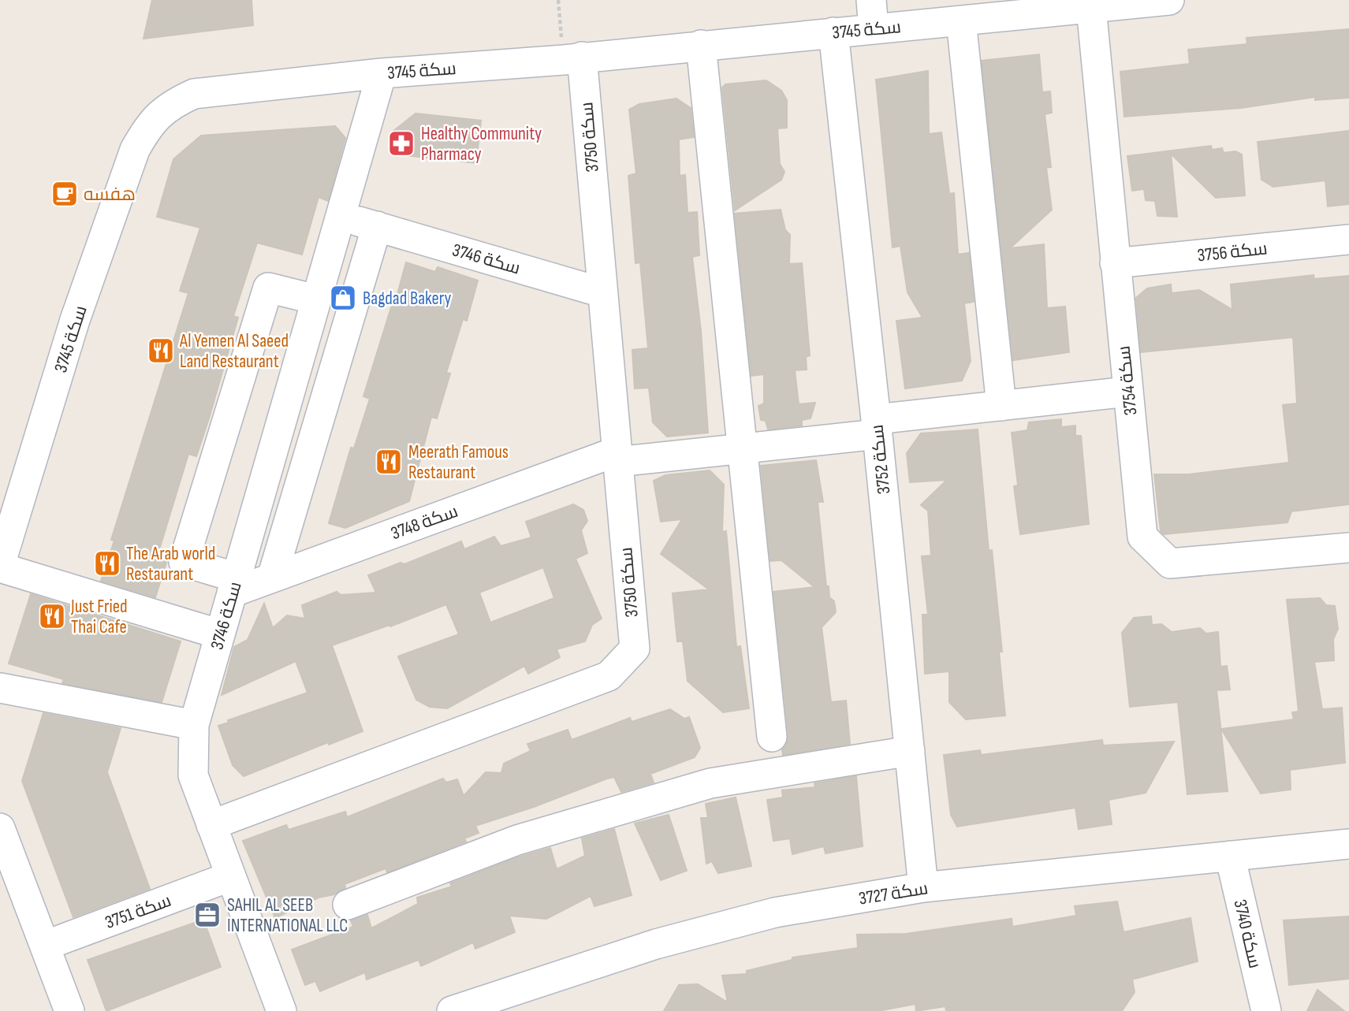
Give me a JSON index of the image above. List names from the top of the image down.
{
  "streets": {
    "street": [
      "سكة 3745",
      "سكة 3750",
      "سكة 3756",
      "سكة 3746",
      "سكة 3754",
      "سكة 3752",
      "سكة 3748",
      "سكة 3727",
      "سكة 3751",
      "سكة 3740"
    ]
  },
  "crossings": [
    ["سكة 3745", "سكة 3750"],
    ["سكة 3745", "سكة 3746"],
    ["سكة 3745", "سكة 3754"],
    ["سكة 3745", "سكة 3752"],
    ["سكة 3750", "سكة 3746"],
    ["سكة 3750", "سكة 3748"],
    ["سكة 3756", "سكة 3754"],
    ["سكة 3746", "سكة 3748"],
    ["سكة 3746", "سكة 3751"],
    ["سكة 3754", "سكة 3748"],
    ["سكة 3752", "سكة 3748"],
    ["سكة 3752", "سكة 3727"],
    ["سكة 3727", "سكة 3740"]
  ],
  "places": {
    "pharmacy": ["Healthy Community Pharmacy"],
    "cafe": ["هفسه"],
    "shop": ["Bagdad Bakery"],
    "restaurant": [
      "Al Yemen Al Saeed Land Restaurant",
      "Meerath Famous Restaurant",
      "The Arab world Restaurant",
      "Just Fried Thai Cafe"
    ],
    "office": ["SAHIL AL SEEB INTERNATIONAL LLC"]
  }
}
